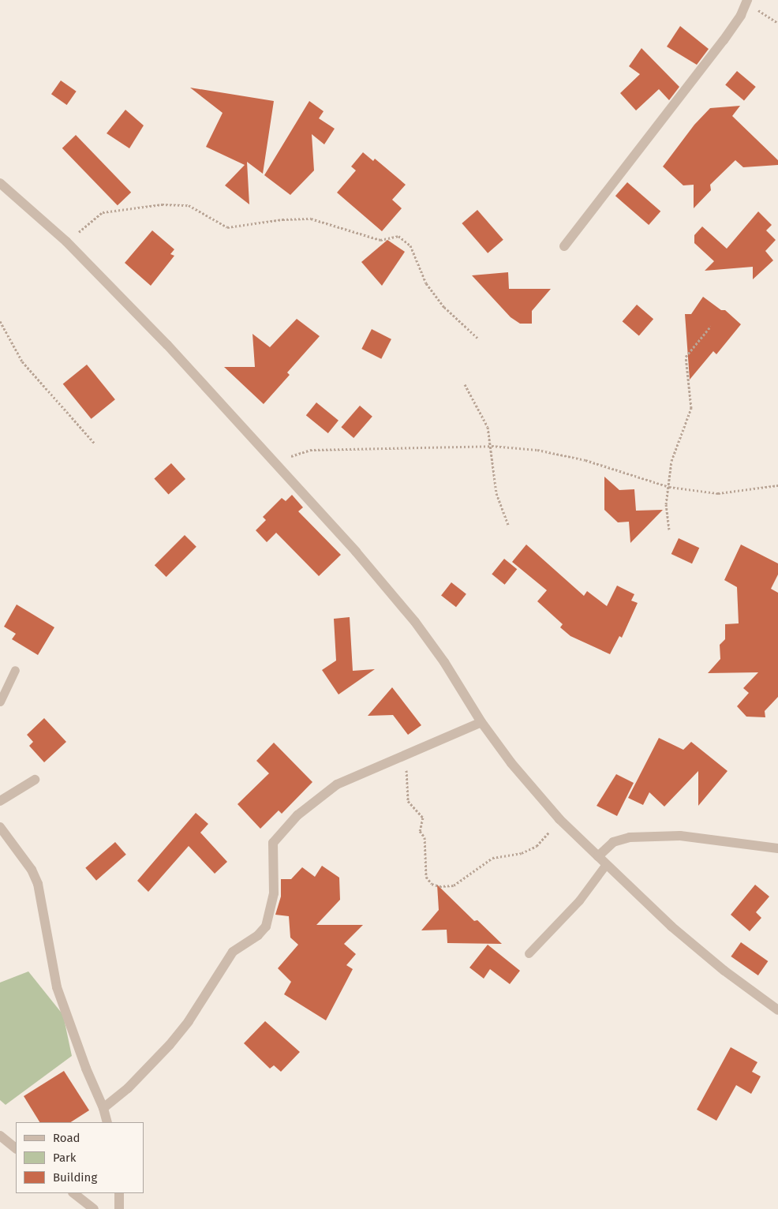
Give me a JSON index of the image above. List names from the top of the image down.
{
  "legend": ["Road", "Park", "Building"]
}
